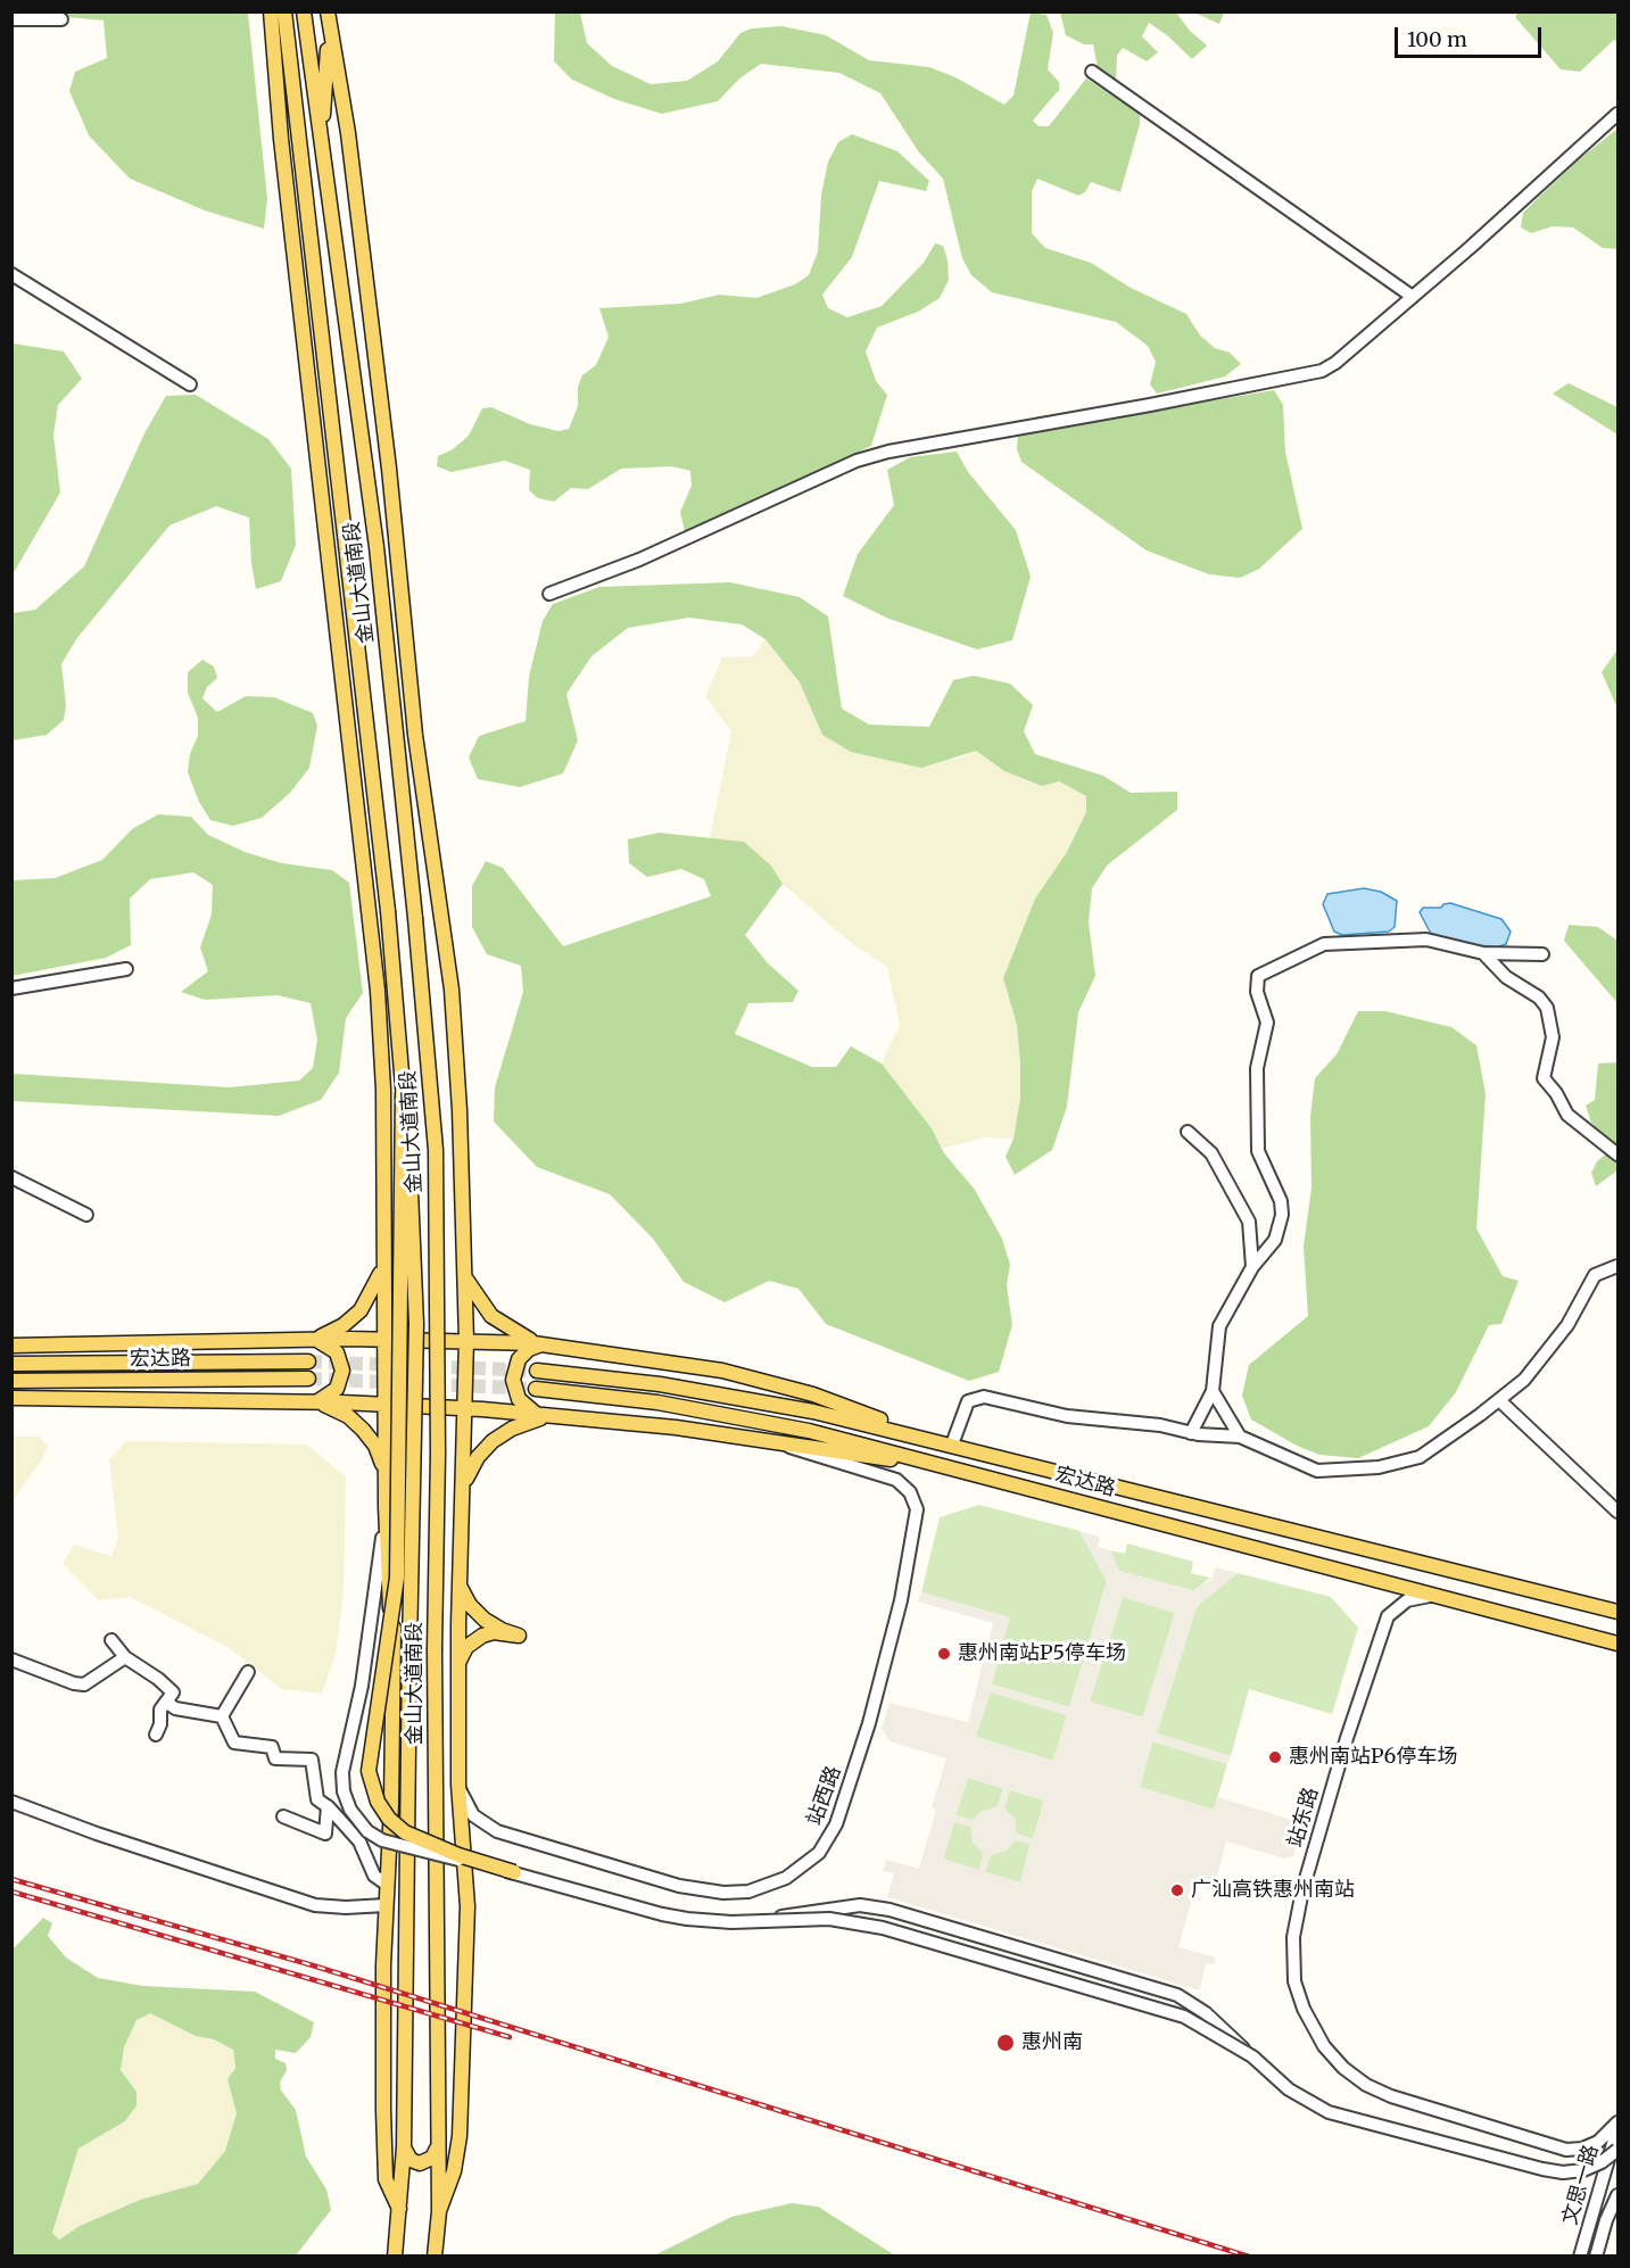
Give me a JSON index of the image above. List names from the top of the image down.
{
  "streets": {
    "main road": ["金山大道南段", "宏达路"],
    "street": ["站西路", "站东路", "文思一路"]
  },
  "crossings": [
    ["宏达路", "站东路"],
    ["站东路", "文思一路"]
  ],
  "places": [
    "惠州南站P5停车场",
    "惠州南站P6停车场",
    "广汕高铁惠州南站",
    "惠州南"
  ],
  "scale_bar": "100 m"
}
